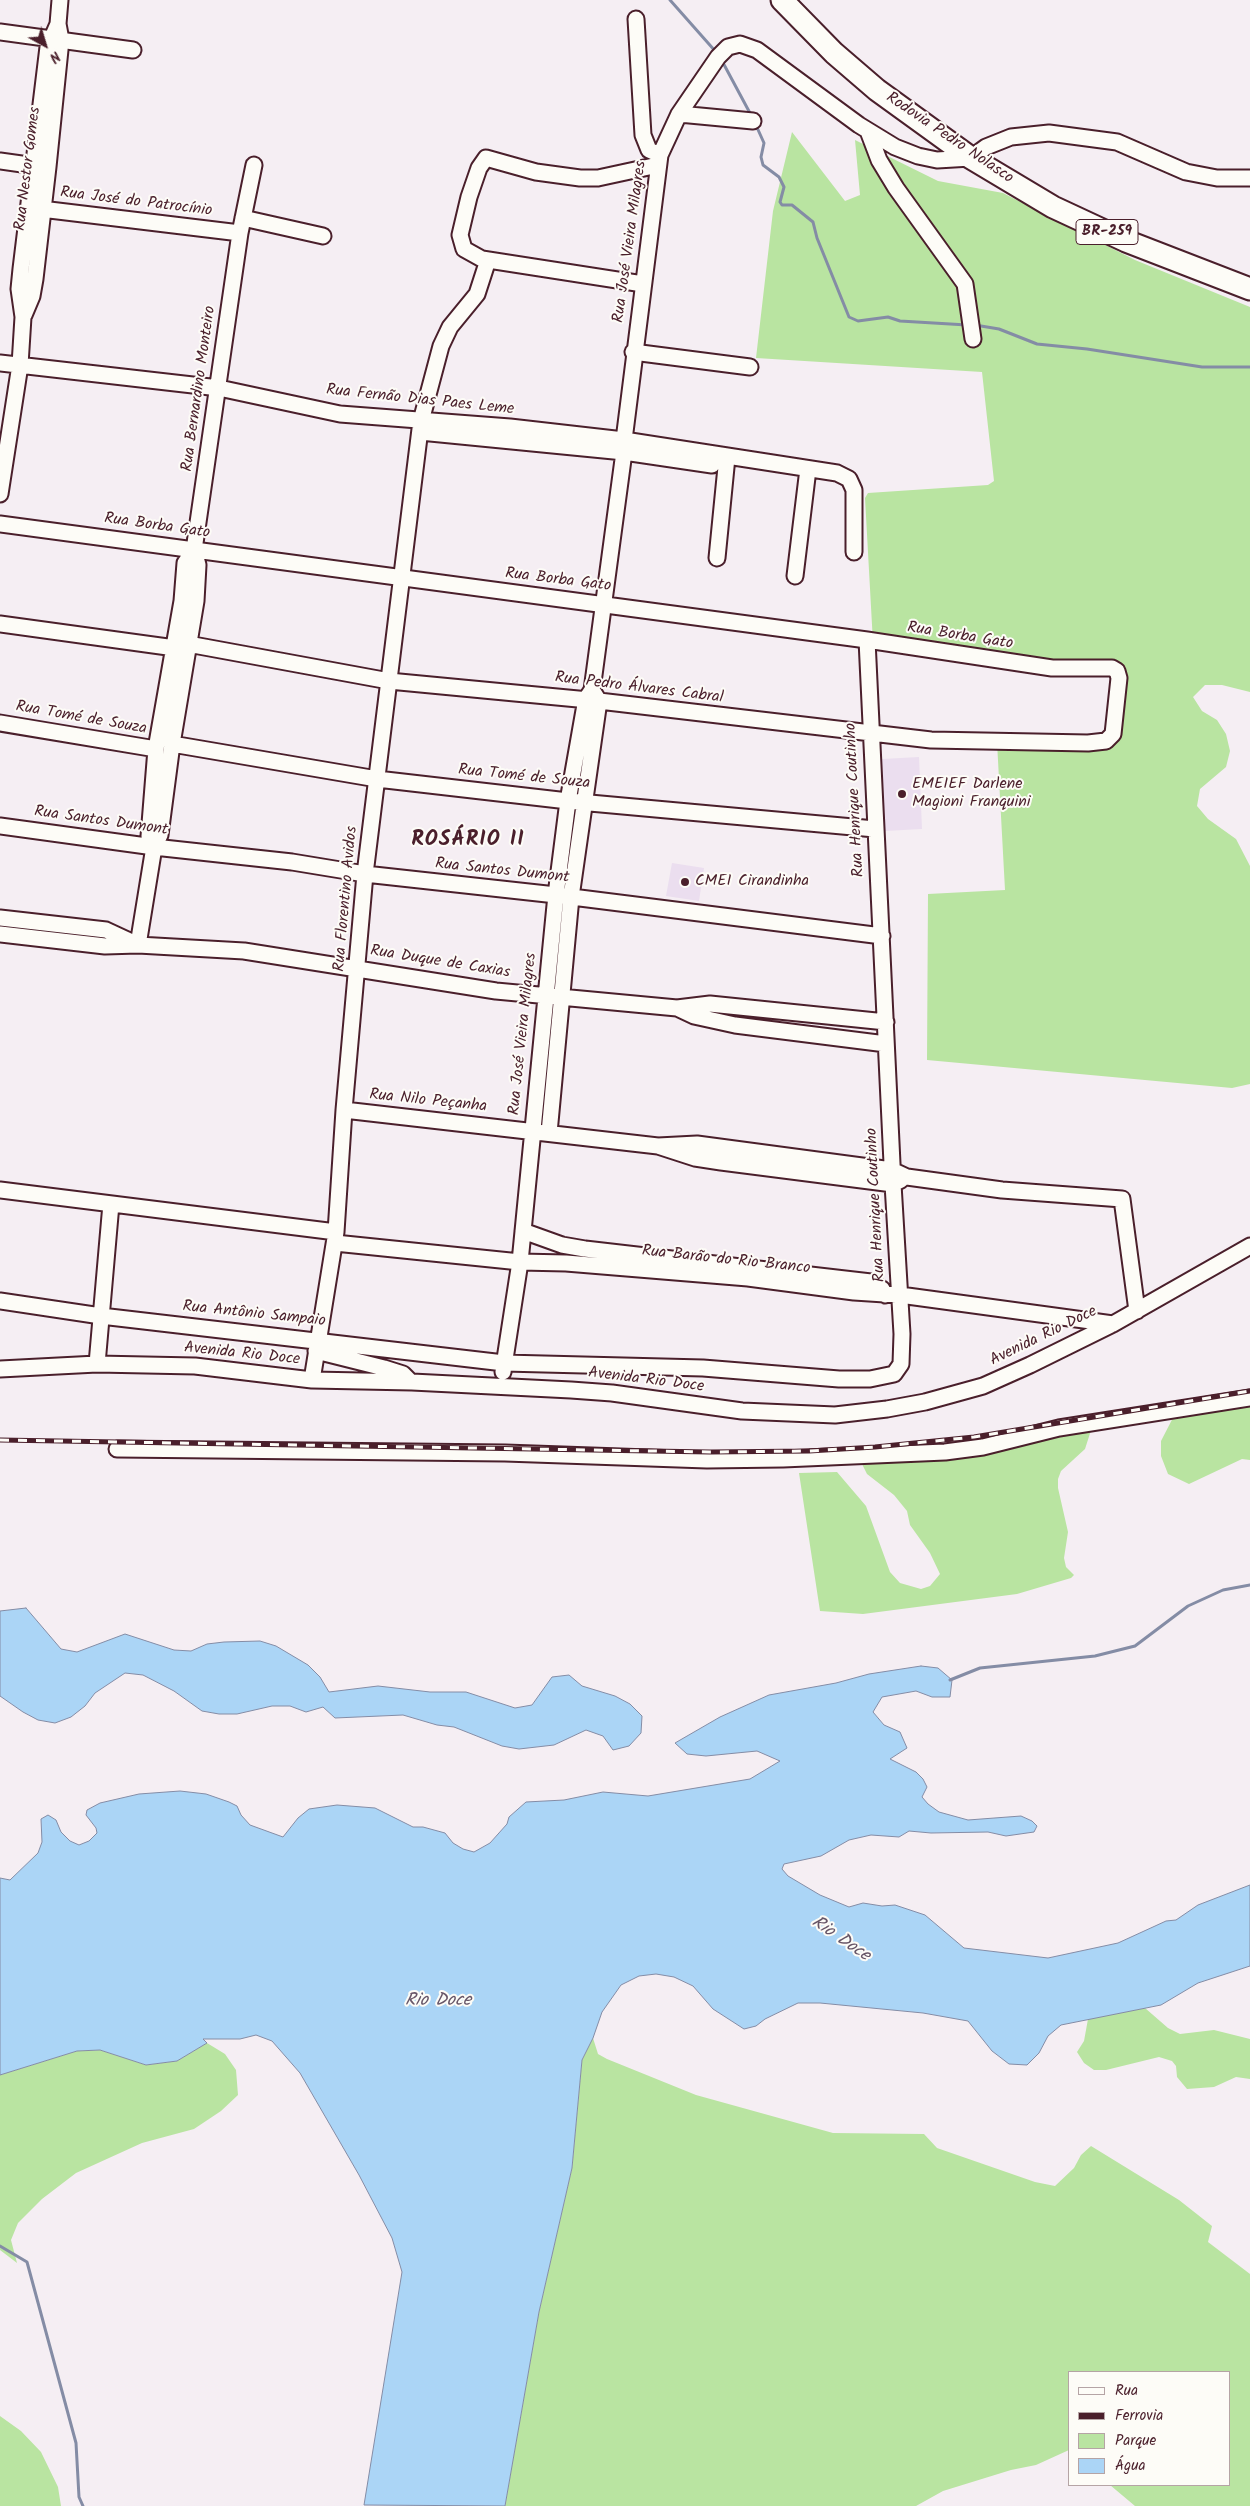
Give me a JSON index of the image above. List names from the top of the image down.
{
  "streets": {
    "highway": ["Rodovia Pedro Nolasco", "BR-259"],
    "street": [
      "Rua Nestor Gomes",
      "Rua José do Patrocínio",
      "Rua José Vieira Milagres",
      "Rua Bernardino Monteiro",
      "Rua Fernão Dias Paes Leme",
      "Rua Borba Gato",
      "Rua Pedro Álvares Cabral",
      "Rua Tomé de Souza",
      "Rua Henrique Coutinho",
      "Rua Santos Dumont",
      "Rua Florentino Avidos",
      "Rua Duque de Caxias",
      "Rua Nilo Peçanha",
      "Rua Barão do Rio Branco",
      "Rua Antônio Sampaio",
      "Avenida Rio Doce"
    ]
  },
  "crossings": [
    ["Rodovia Pedro Nolasco", "Rua José Vieira Milagres"],
    ["Rua Nestor Gomes", "Rua José do Patrocínio"],
    ["Rua Nestor Gomes", "Rua Fernão Dias Paes Leme"],
    ["Rua José do Patrocínio", "Rua Bernardino Monteiro"],
    ["Rua José Vieira Milagres", "Rua Fernão Dias Paes Leme"],
    ["Rua José Vieira Milagres", "Rua Borba Gato"],
    ["Rua José Vieira Milagres", "Rua Pedro Álvares Cabral"],
    ["Rua José Vieira Milagres", "Rua Tomé de Souza"],
    ["Rua José Vieira Milagres", "Rua Henrique Coutinho"],
    ["Rua José Vieira Milagres", "Rua Santos Dumont"],
    ["Rua José Vieira Milagres", "Rua Duque de Caxias"],
    ["Rua José Vieira Milagres", "Rua Nilo Peçanha"],
    ["Rua José Vieira Milagres", "Rua Barão do Rio Branco"],
    ["Rua José Vieira Milagres", "Rua Antônio Sampaio"],
    ["Rua José Vieira Milagres", "Avenida Rio Doce"],
    ["Rua Bernardino Monteiro", "Rua Fernão Dias Paes Leme"],
    ["Rua Bernardino Monteiro", "Rua Borba Gato"],
    ["Rua Bernardino Monteiro", "Rua Pedro Álvares Cabral"],
    ["Rua Bernardino Monteiro", "Rua Tomé de Souza"],
    ["Rua Bernardino Monteiro", "Rua Santos Dumont"],
    ["Rua Bernardino Monteiro", "Rua Duque de Caxias"],
    ["Rua Fernão Dias Paes Leme", "Rua Florentino Avidos"],
    ["Rua Borba Gato", "Rua Pedro Álvares Cabral"],
    ["Rua Borba Gato", "Rua Henrique Coutinho"],
    ["Rua Borba Gato", "Rua Florentino Avidos"],
    ["Rua Pedro Álvares Cabral", "Rua Henrique Coutinho"],
    ["Rua Pedro Álvares Cabral", "Rua Florentino Avidos"],
    ["Rua Tomé de Souza", "Rua Henrique Coutinho"],
    ["Rua Tomé de Souza", "Rua Florentino Avidos"],
    ["Rua Henrique Coutinho", "Rua Santos Dumont"],
    ["Rua Henrique Coutinho", "Rua Duque de Caxias"],
    ["Rua Henrique Coutinho", "Rua Nilo Peçanha"],
    ["Rua Henrique Coutinho", "Rua Barão do Rio Branco"],
    ["Rua Henrique Coutinho", "Rua Antônio Sampaio"],
    ["Rua Santos Dumont", "Rua Florentino Avidos"],
    ["Rua Florentino Avidos", "Rua Duque de Caxias"],
    ["Rua Florentino Avidos", "Rua Nilo Peçanha"],
    ["Rua Florentino Avidos", "Rua Barão do Rio Branco"],
    ["Rua Florentino Avidos", "Rua Antônio Sampaio"],
    ["Rua Florentino Avidos", "Avenida Rio Doce"],
    ["Rua Barão do Rio Branco", "Avenida Rio Doce"]
  ],
  "districts": ["ROSÁRIO II"],
  "water": ["Rio Doce"],
  "places": ["EMEIEF Darlene Magioni Franquini", "CMEI Cirandinha"],
  "legend": [
    "Rua",
    "Ferrovia",
    "Parque",
    "Água"
  ],
  "north": "bottom right"
}
